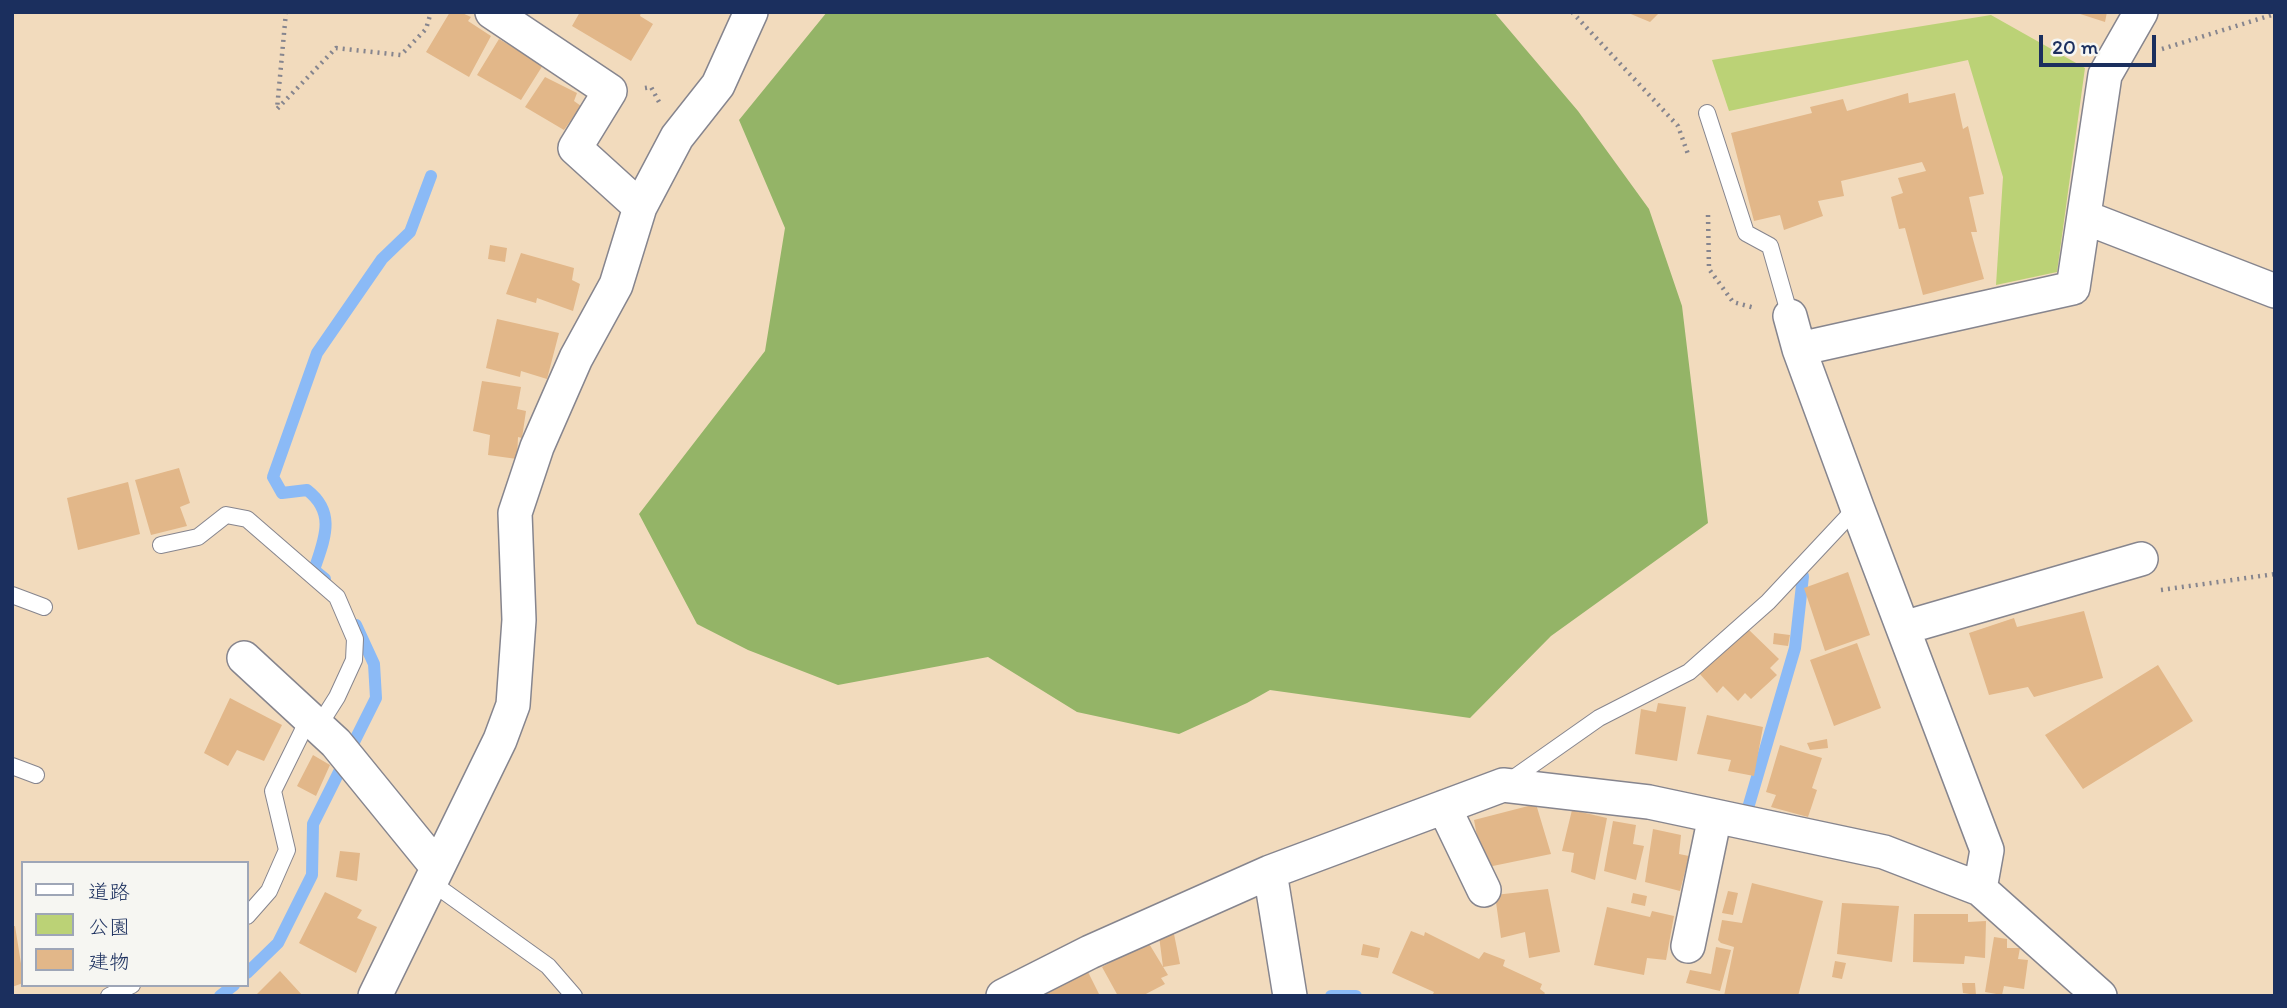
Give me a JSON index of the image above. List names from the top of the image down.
{
  "legend": ["道路", "公園", "建物"],
  "scale_bar": "20 m"
}
